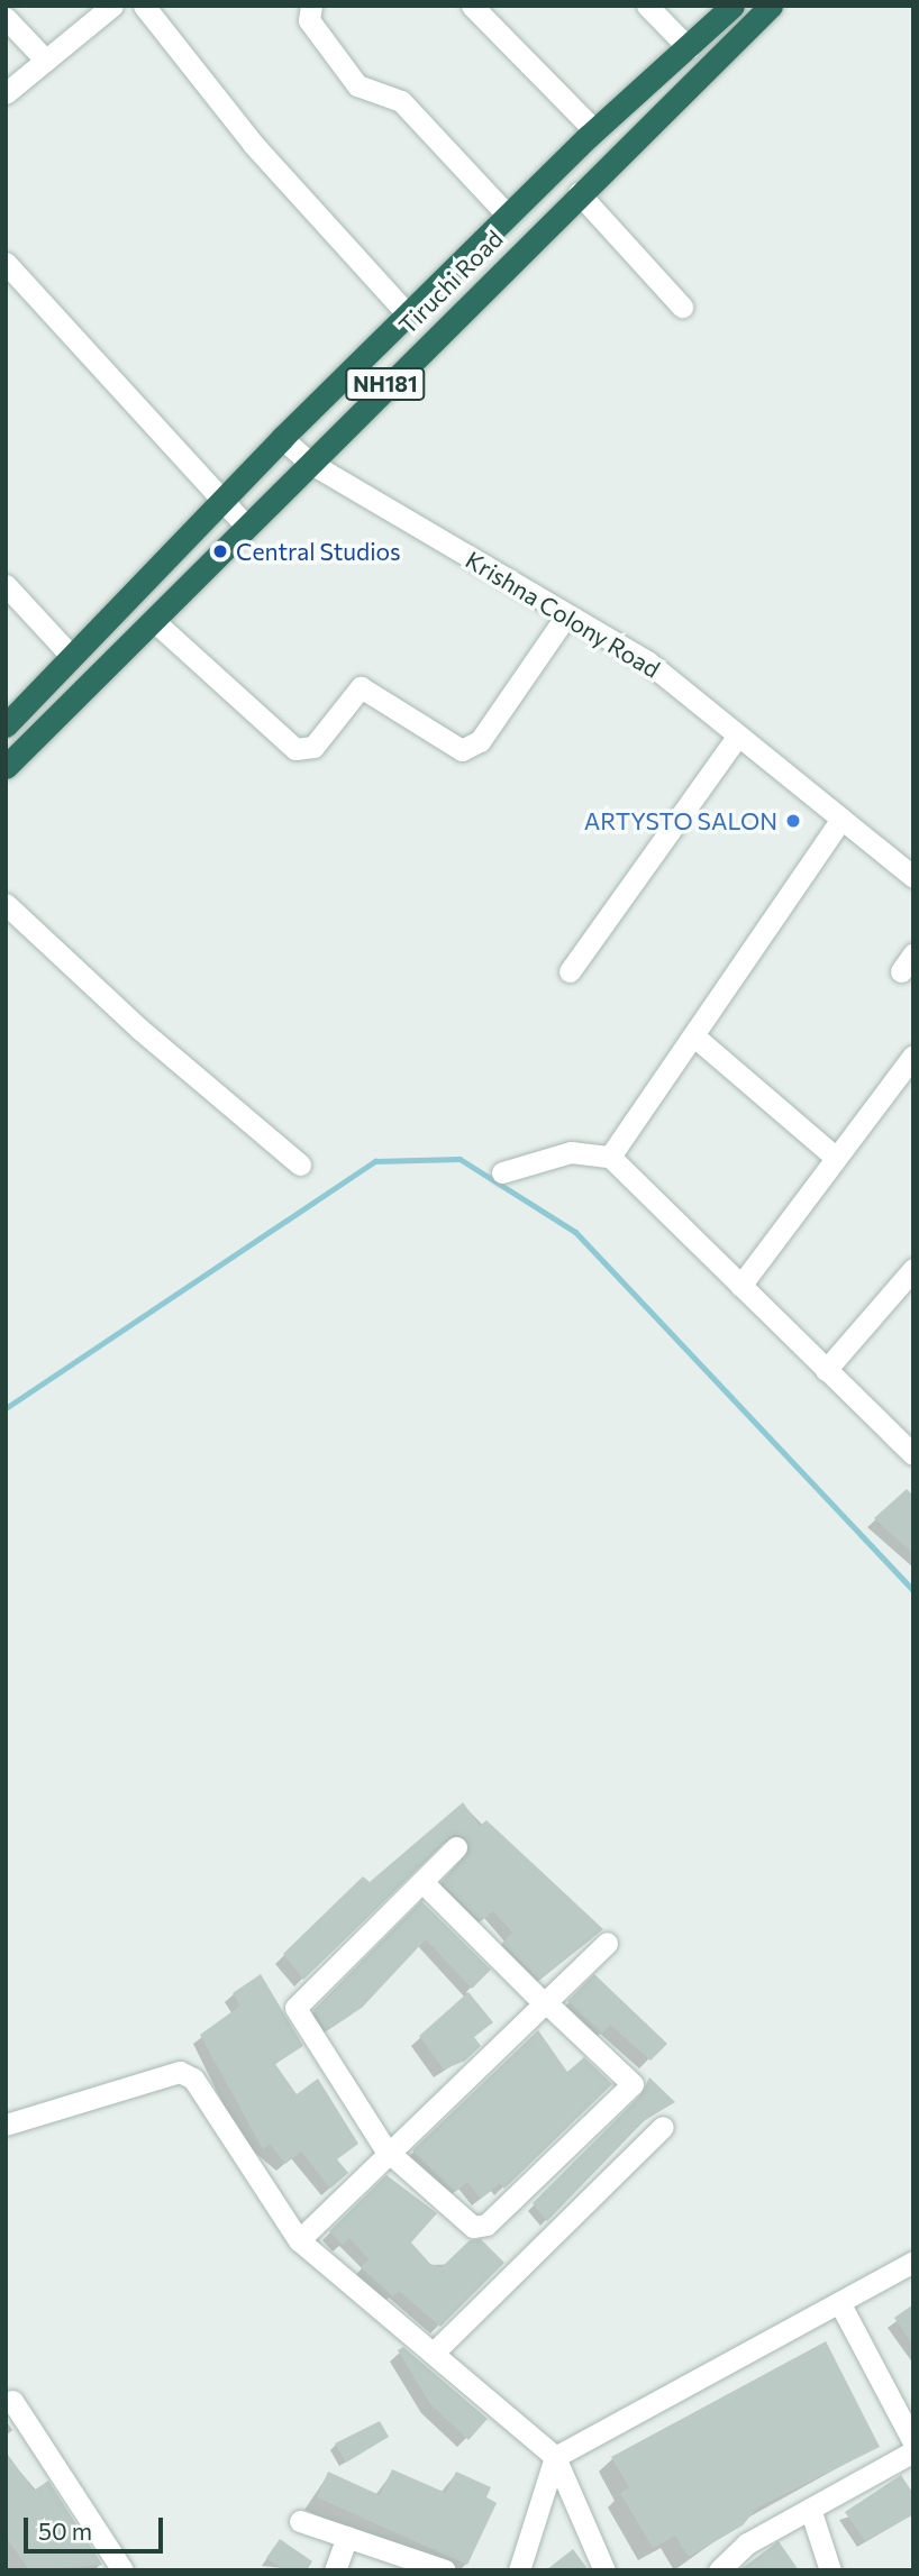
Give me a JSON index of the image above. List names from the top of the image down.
{
  "streets": {
    "highway": ["Tiruchi Road", "NH181"],
    "street": ["Krishna Colony Road"]
  },
  "crossings": [
    ["Tiruchi Road", "Krishna Colony Road"],
    ["NH181", "Krishna Colony Road"]
  ],
  "places": ["Central Studios", "ARTYSTO SALON"],
  "scale_bar": "50 m"
}
